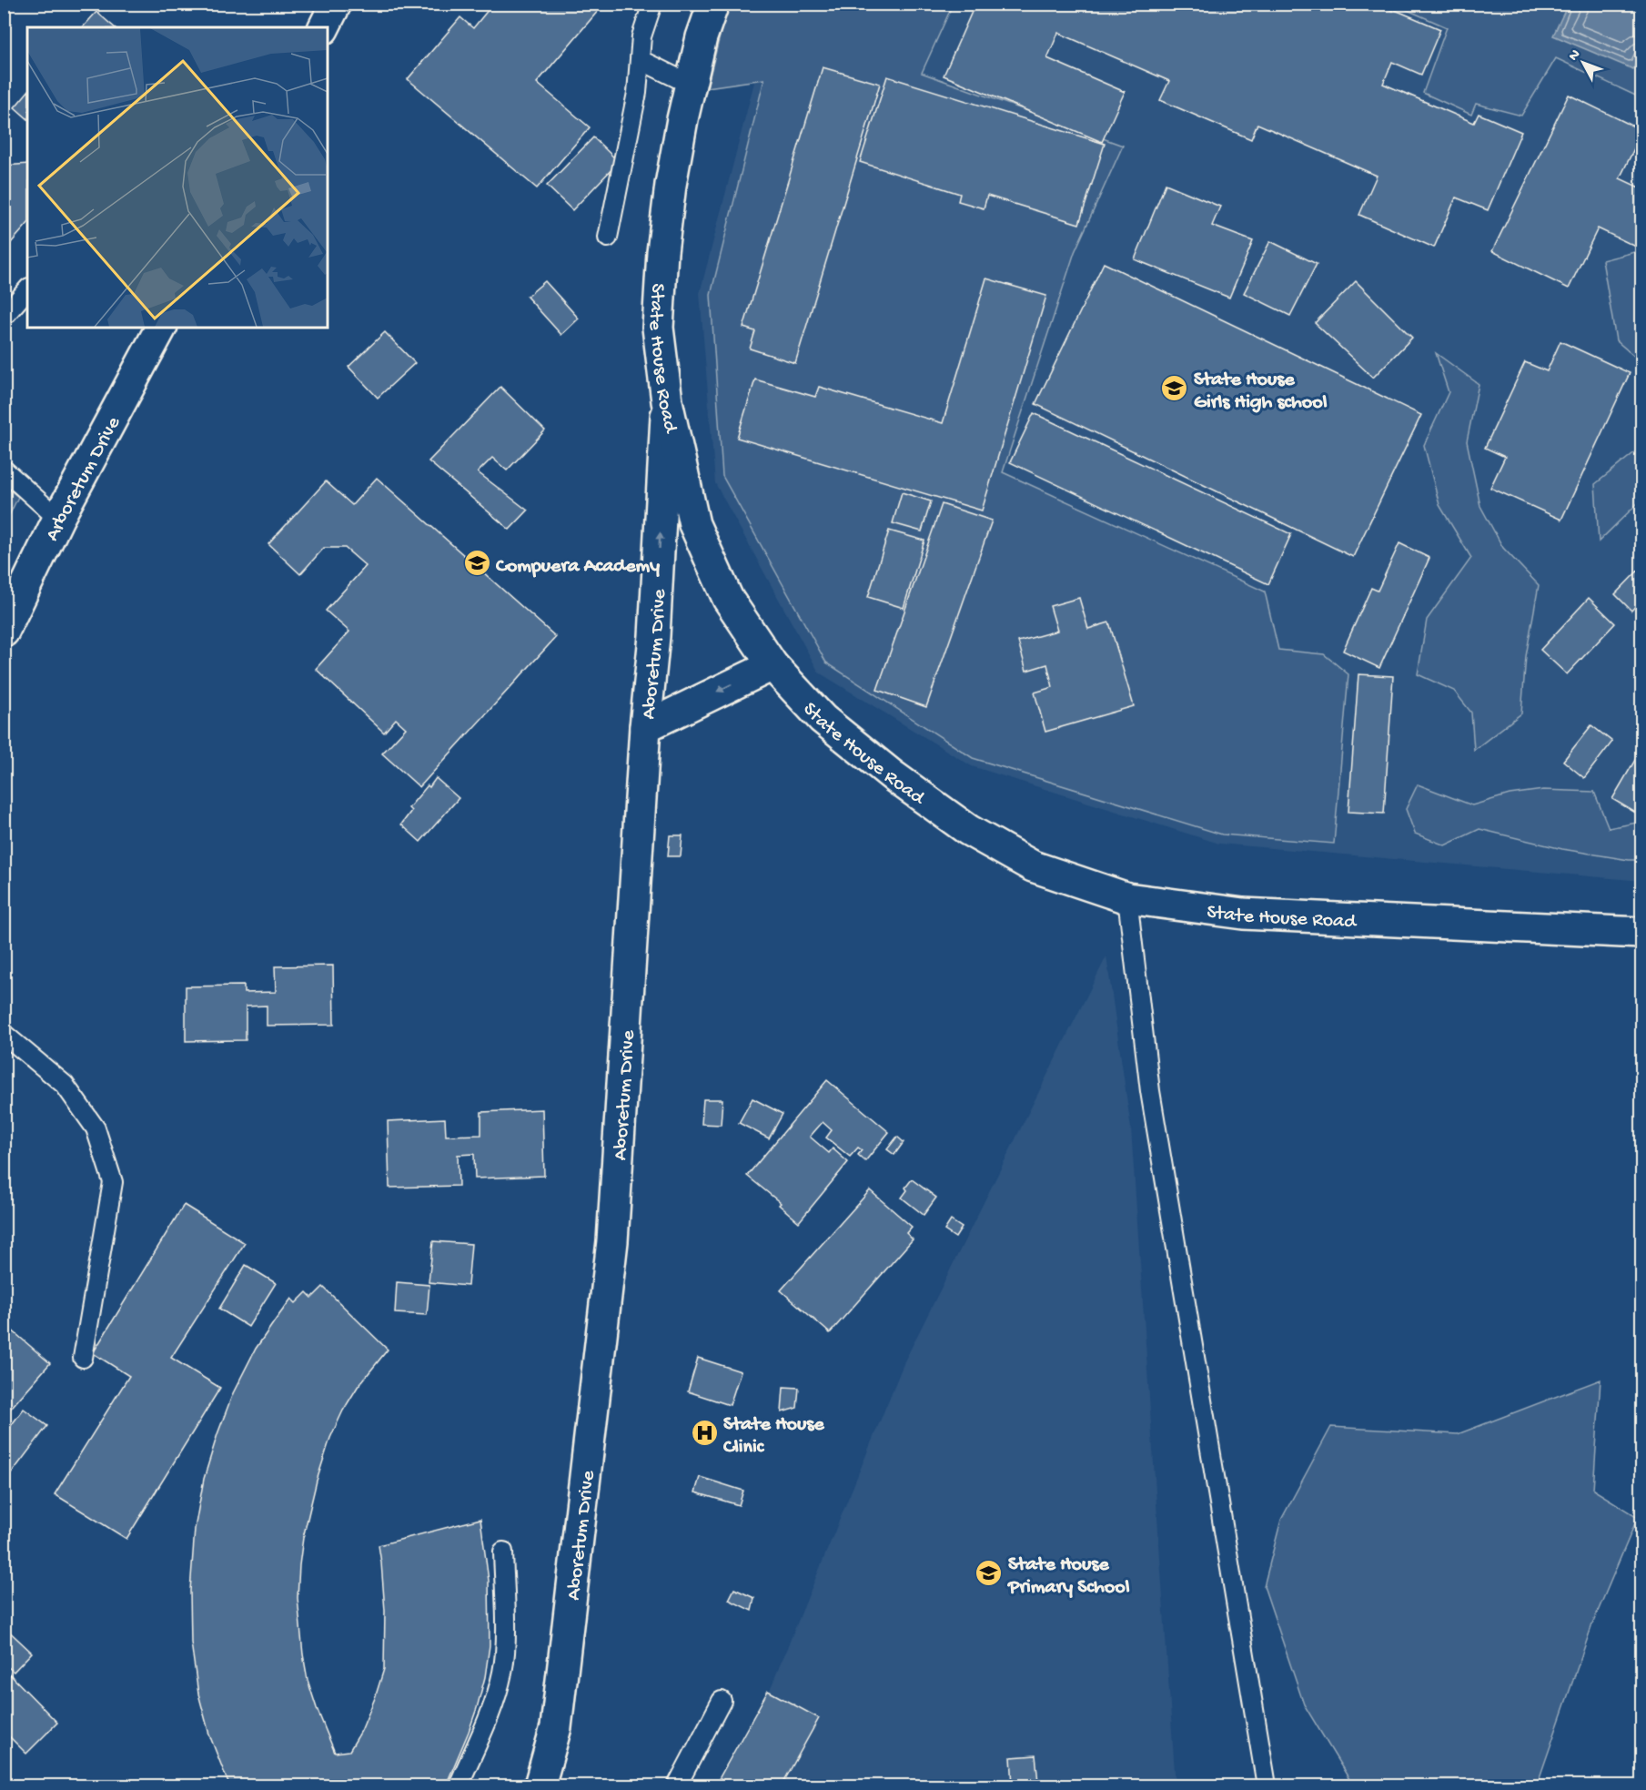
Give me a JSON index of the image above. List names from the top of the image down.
{
  "streets": {
    "street": ["State House Road", "Arboretum Drive", "Aboretum Drive"]
  },
  "crossings": [
    ["State House Road", "Aboretum Drive"]
  ],
  "places": {
    "school or university": ["State House Girls High school", "Compuera Academy", "State House Primary School"],
    "hospital": ["State House Clinic"]
  },
  "north": "top left"
}
